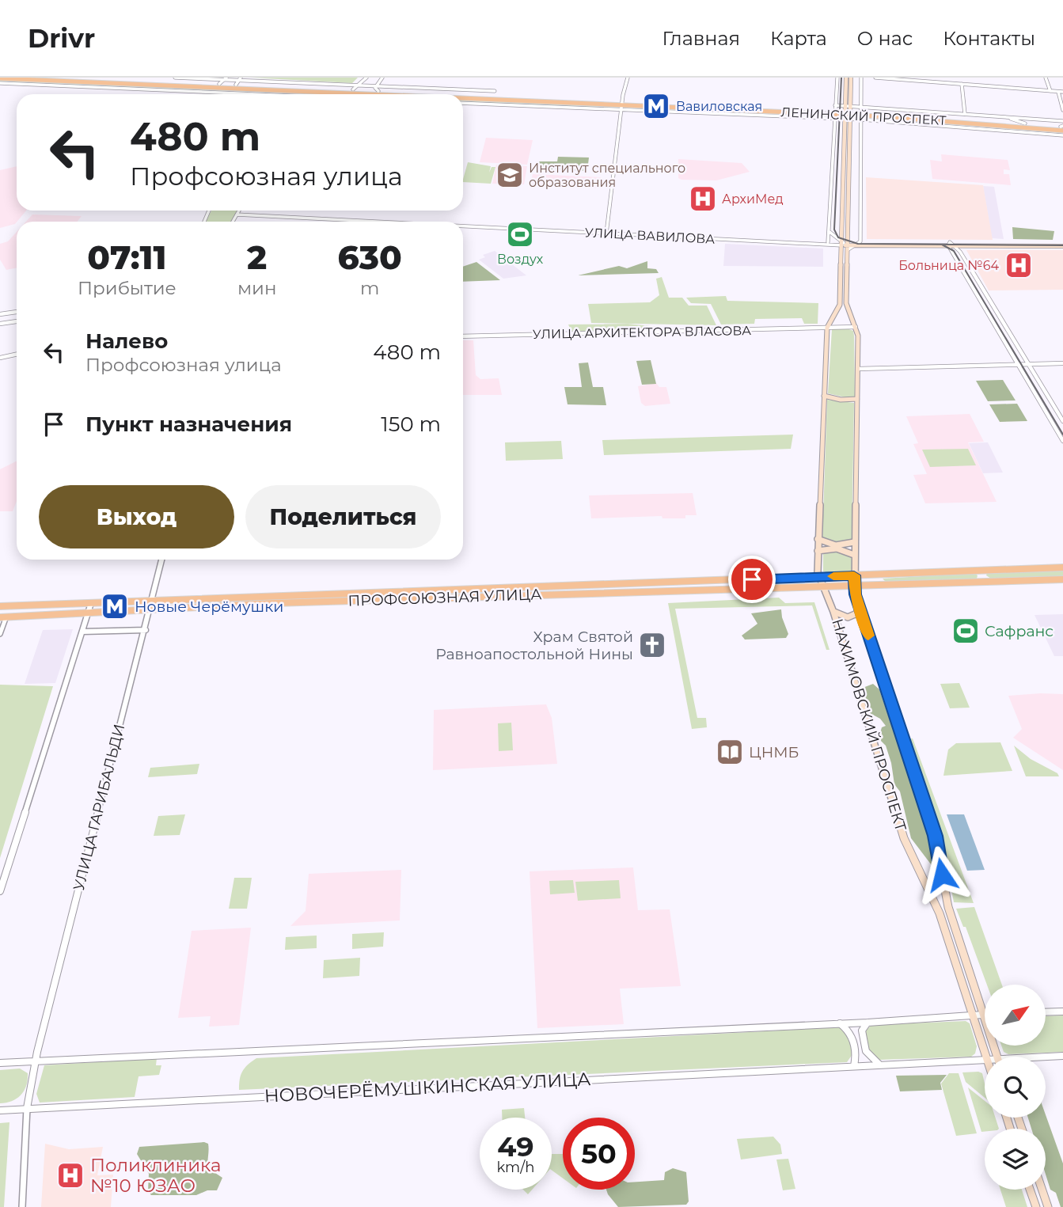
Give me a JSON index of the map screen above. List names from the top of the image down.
{
  "streets": {
    "main road": [
      "ЛЕНИНСКИЙ ПРОСПЕКТ",
      "УЛИЦА ВАВИЛОВА",
      "ПРОФСОЮЗНАЯ УЛИЦА",
      "НАХИМОВСКИЙ ПРОСПЕКТ"
    ],
    "street": ["УЛИЦА АРХИТЕКТОРА ВЛАСОВА", "УЛИЦА ГАРИБАЛЬДИ", "НОВОЧЕРЁМУШКИНСКАЯ УЛИЦА"]
  },
  "crossings": [
    ["ПРОФСОЮЗНАЯ УЛИЦА", "НАХИМОВСКИЙ ПРОСПЕКТ"],
    ["ПРОФСОЮЗНАЯ УЛИЦА", "УЛИЦА ГАРИБАЛЬДИ"],
    ["УЛИЦА ГАРИБАЛЬДИ", "НОВОЧЕРЁМУШКИНСКАЯ УЛИЦА"]
  ],
  "places": {
    "metro station": ["Вавиловская", "Новые Черёмушки"],
    "school or university": ["Институт специального образования"],
    "hospital": ["АрхиМед", "Больница №64", "Поликлиника №10 ЮЗАО"],
    "sports": ["Воздух", "Сафранс"],
    "church": ["Храм Святой Равноапостольной Нины"],
    "library": ["ЦНМБ"]
  },
  "north": "top right",
  "page": {
    "header": "Drivr",
    "nav": [
      "Главная",
      "Карта",
      "О нас",
      "Контакты"
    ],
    "turn": ["480 m", "Профсоюзная улица"],
    "eta": [
      "07:11",
      "Прибытие",
      "2",
      "мин",
      "630",
      "m"
    ],
    "list": [
      {
        "name": "Налево",
        "note": "Профсоюзная улица",
        "value": "480 m"
      },
      {
        "name": "Пункт назначения",
        "value": "150 m"
      }
    ],
    "buttons": ["Выход", "Поделиться"],
    "speed": "49 km/h",
    "limit": "50"
  }
}
